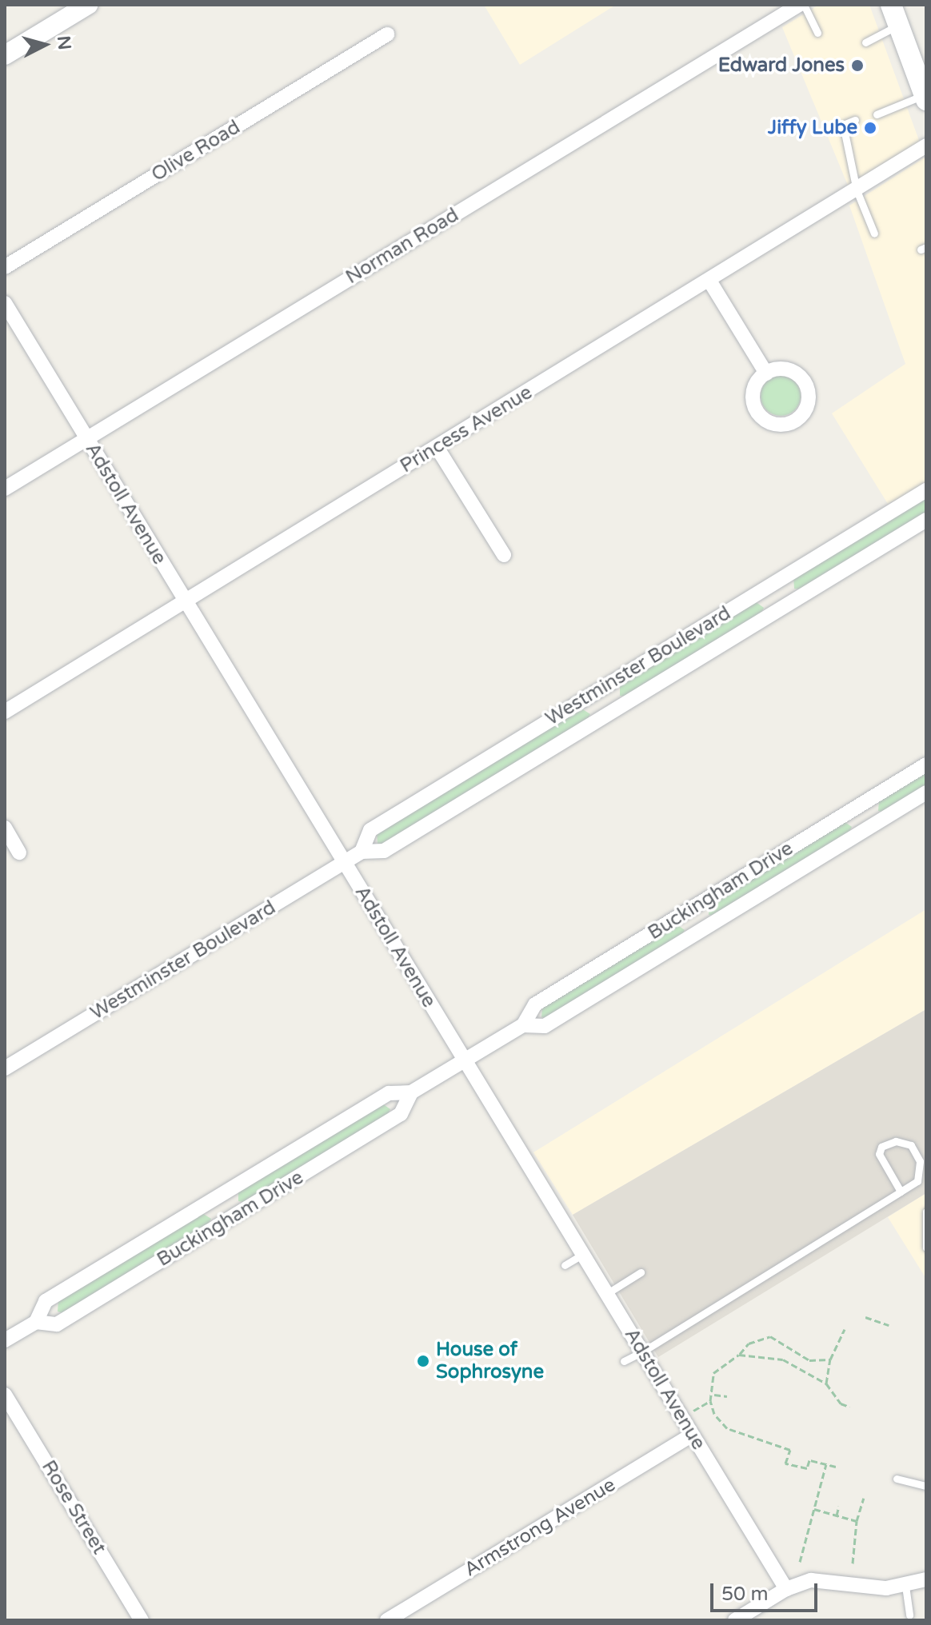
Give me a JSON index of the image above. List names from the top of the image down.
{
  "streets": {
    "street": [
      "Olive Road",
      "Norman Road",
      "Princess Avenue",
      "Adstoll Avenue",
      "Westminster Boulevard",
      "Buckingham Drive",
      "Rose Street",
      "Armstrong Avenue"
    ]
  },
  "crossings": [
    ["Norman Road", "Adstoll Avenue"],
    ["Princess Avenue", "Adstoll Avenue"],
    ["Adstoll Avenue", "Westminster Boulevard"],
    ["Adstoll Avenue", "Buckingham Drive"],
    ["Adstoll Avenue", "Armstrong Avenue"]
  ],
  "places": ["Edward Jones", "Jiffy Lube", "House of Sophrosyne"],
  "scale_bar": "50 m",
  "north": "right"
}
